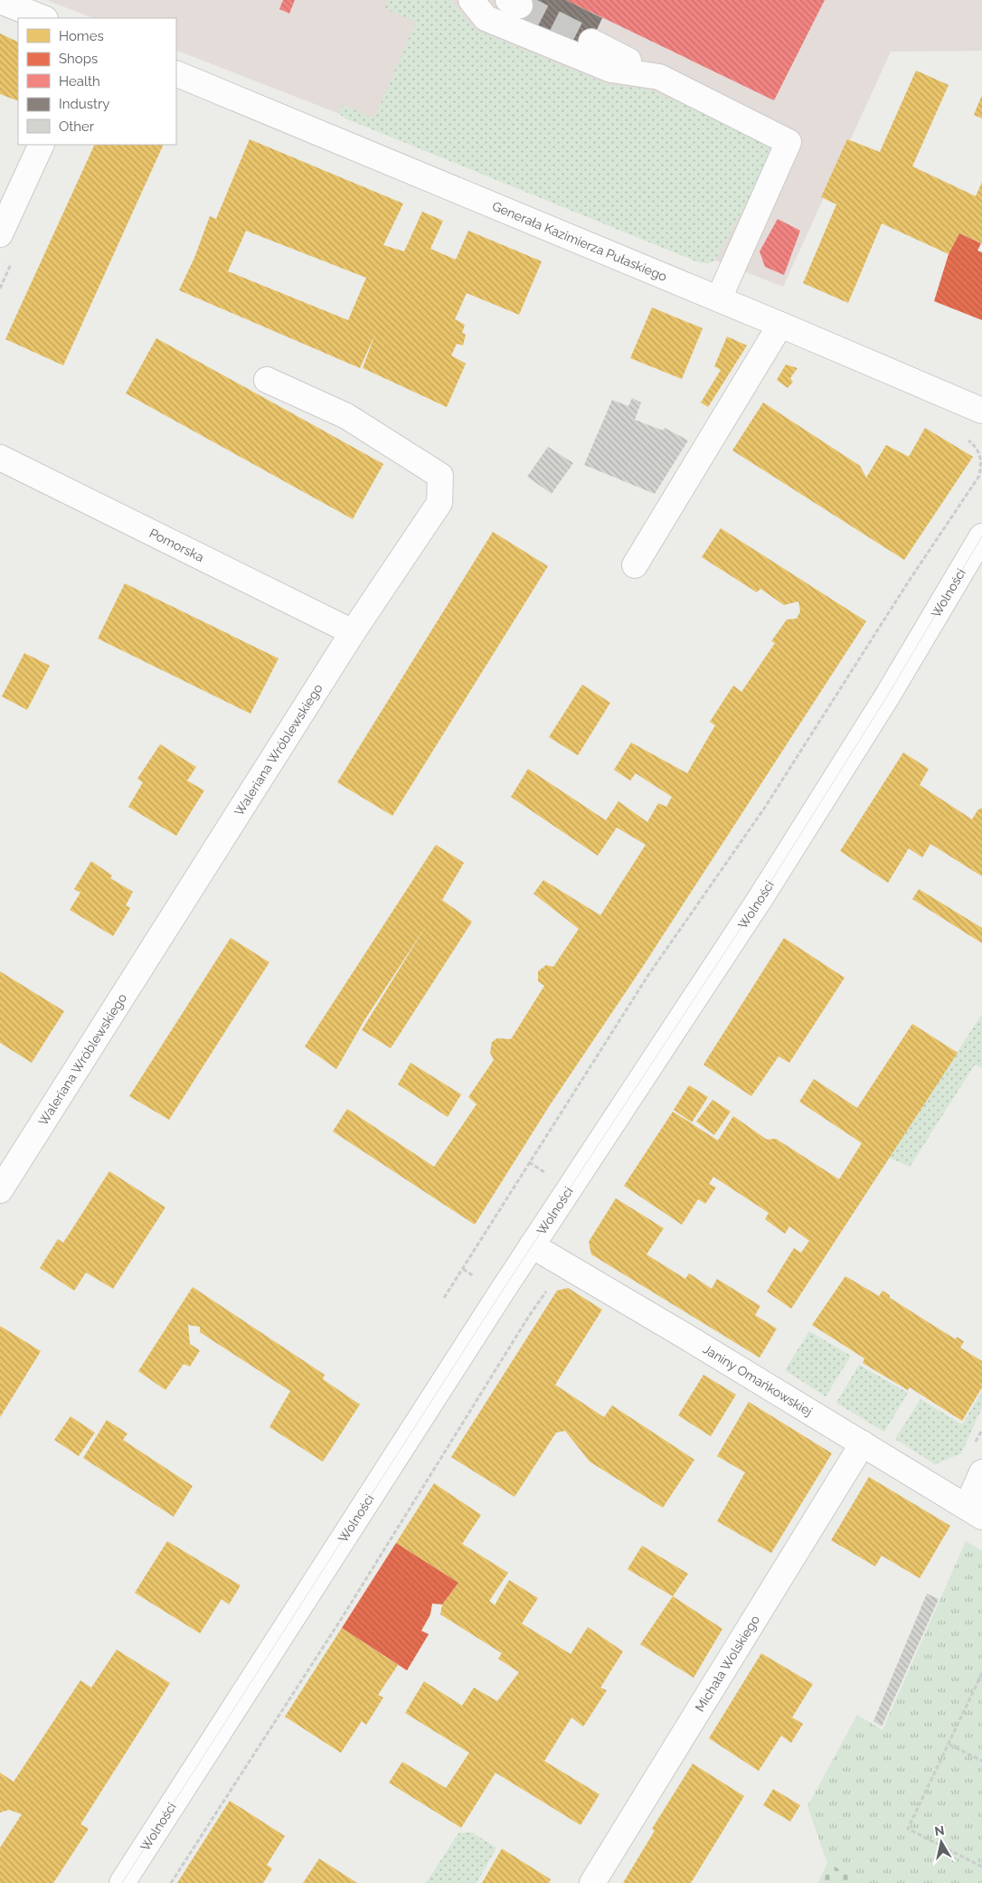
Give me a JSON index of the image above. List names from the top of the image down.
{
  "streets": {
    "street": [
      "Generała Kazimierza Pułaskiego",
      "Pomorska",
      "Wolności",
      "Waleriana Wróblewskiego",
      "Janiny Omańkowskiej",
      "Michała Wolskiego"
    ]
  },
  "crossings": [
    ["Pomorska", "Waleriana Wróblewskiego"],
    ["Wolności", "Janiny Omańkowskiej"],
    ["Janiny Omańkowskiej", "Michała Wolskiego"]
  ],
  "legend": [
    "Homes",
    "Shops",
    "Health",
    "Industry",
    "Other"
  ],
  "north": "top"
}
